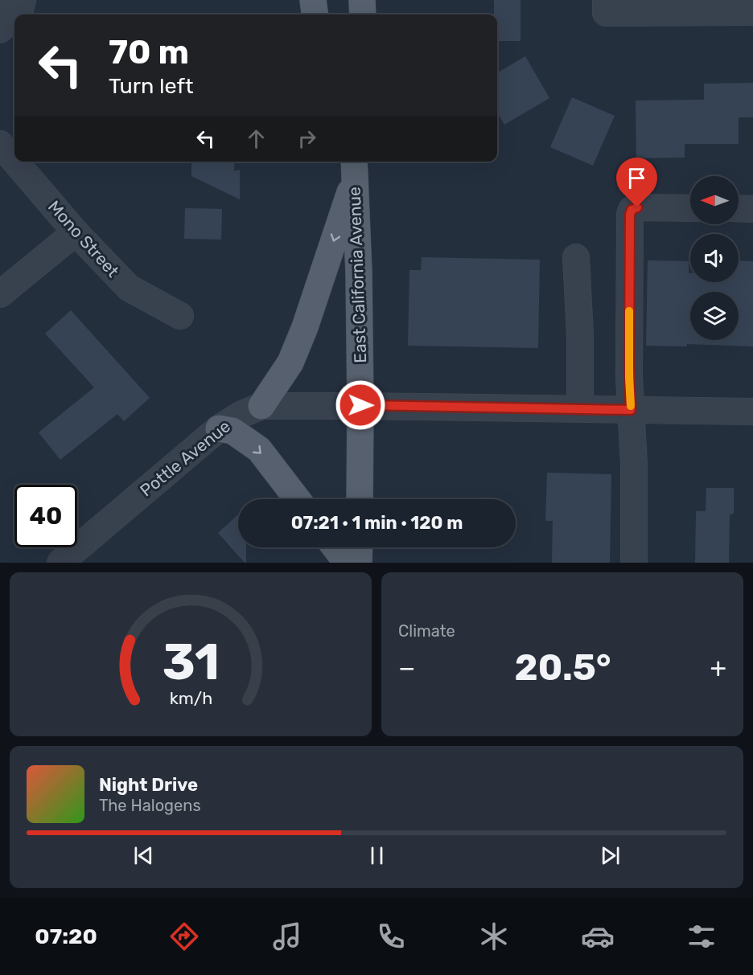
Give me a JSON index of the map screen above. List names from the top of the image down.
{
  "streets": {
    "main road": ["East California Avenue"],
    "street": ["Mono Street", "Pottle Avenue"]
  },
  "crossings": [
    ["East California Avenue", "Pottle Avenue"]
  ],
  "north": "left",
  "page": {
    "turn": ["70 m", "Turn left"],
    "limit": "40",
    "trip": "07:21 · 1 min · 120 m",
    "tile": "Climate",
    "heat": ["−", "20.5°", "+"],
    "song": ["Night Drive", "The Halogens"],
    "tabs": "07:20",
    "gauge": ["31", "km/h"]
  }
}
